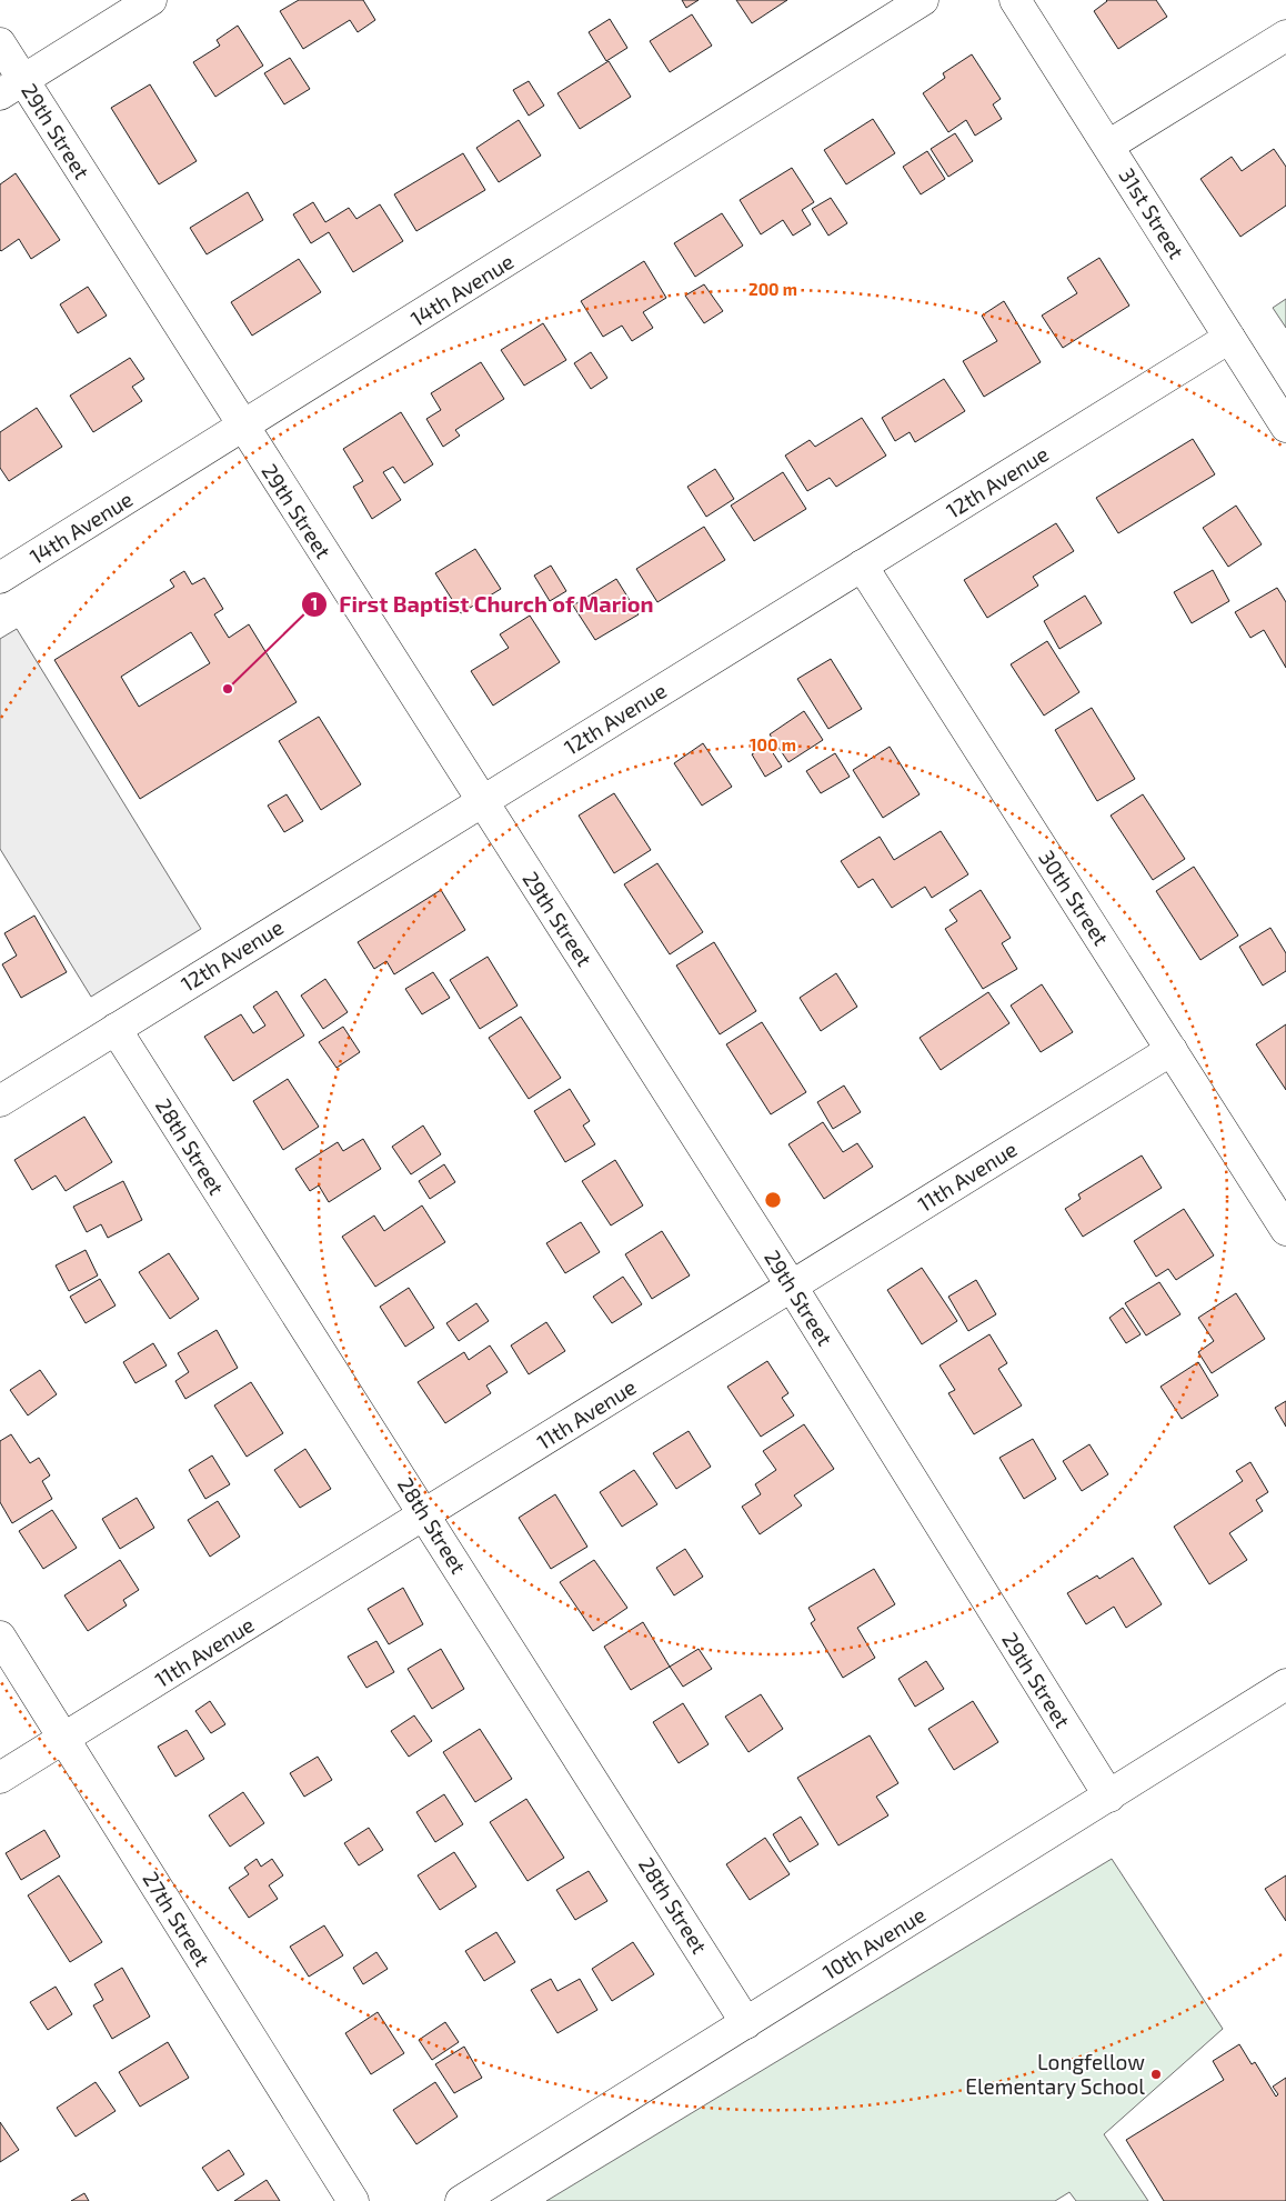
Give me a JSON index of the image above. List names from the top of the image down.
{
  "streets": {
    "street": [
      "29th Street",
      "31st Street",
      "14th Avenue",
      "12th Avenue",
      "30th Street",
      "28th Street",
      "11th Avenue",
      "27th Street",
      "10th Avenue"
    ]
  },
  "crossings": [
    ["29th Street", "14th Avenue"],
    ["29th Street", "12th Avenue"],
    ["29th Street", "11th Avenue"],
    ["29th Street", "10th Avenue"],
    ["31st Street", "12th Avenue"],
    ["12th Avenue", "30th Street"],
    ["12th Avenue", "28th Street"],
    ["30th Street", "11th Avenue"],
    ["28th Street", "11th Avenue"],
    ["28th Street", "10th Avenue"],
    ["11th Avenue", "27th Street"]
  ],
  "places": ["First Baptist Church of Marion", "Longfellow Elementary School"],
  "rings": ["200 m", "100 m"]
}
